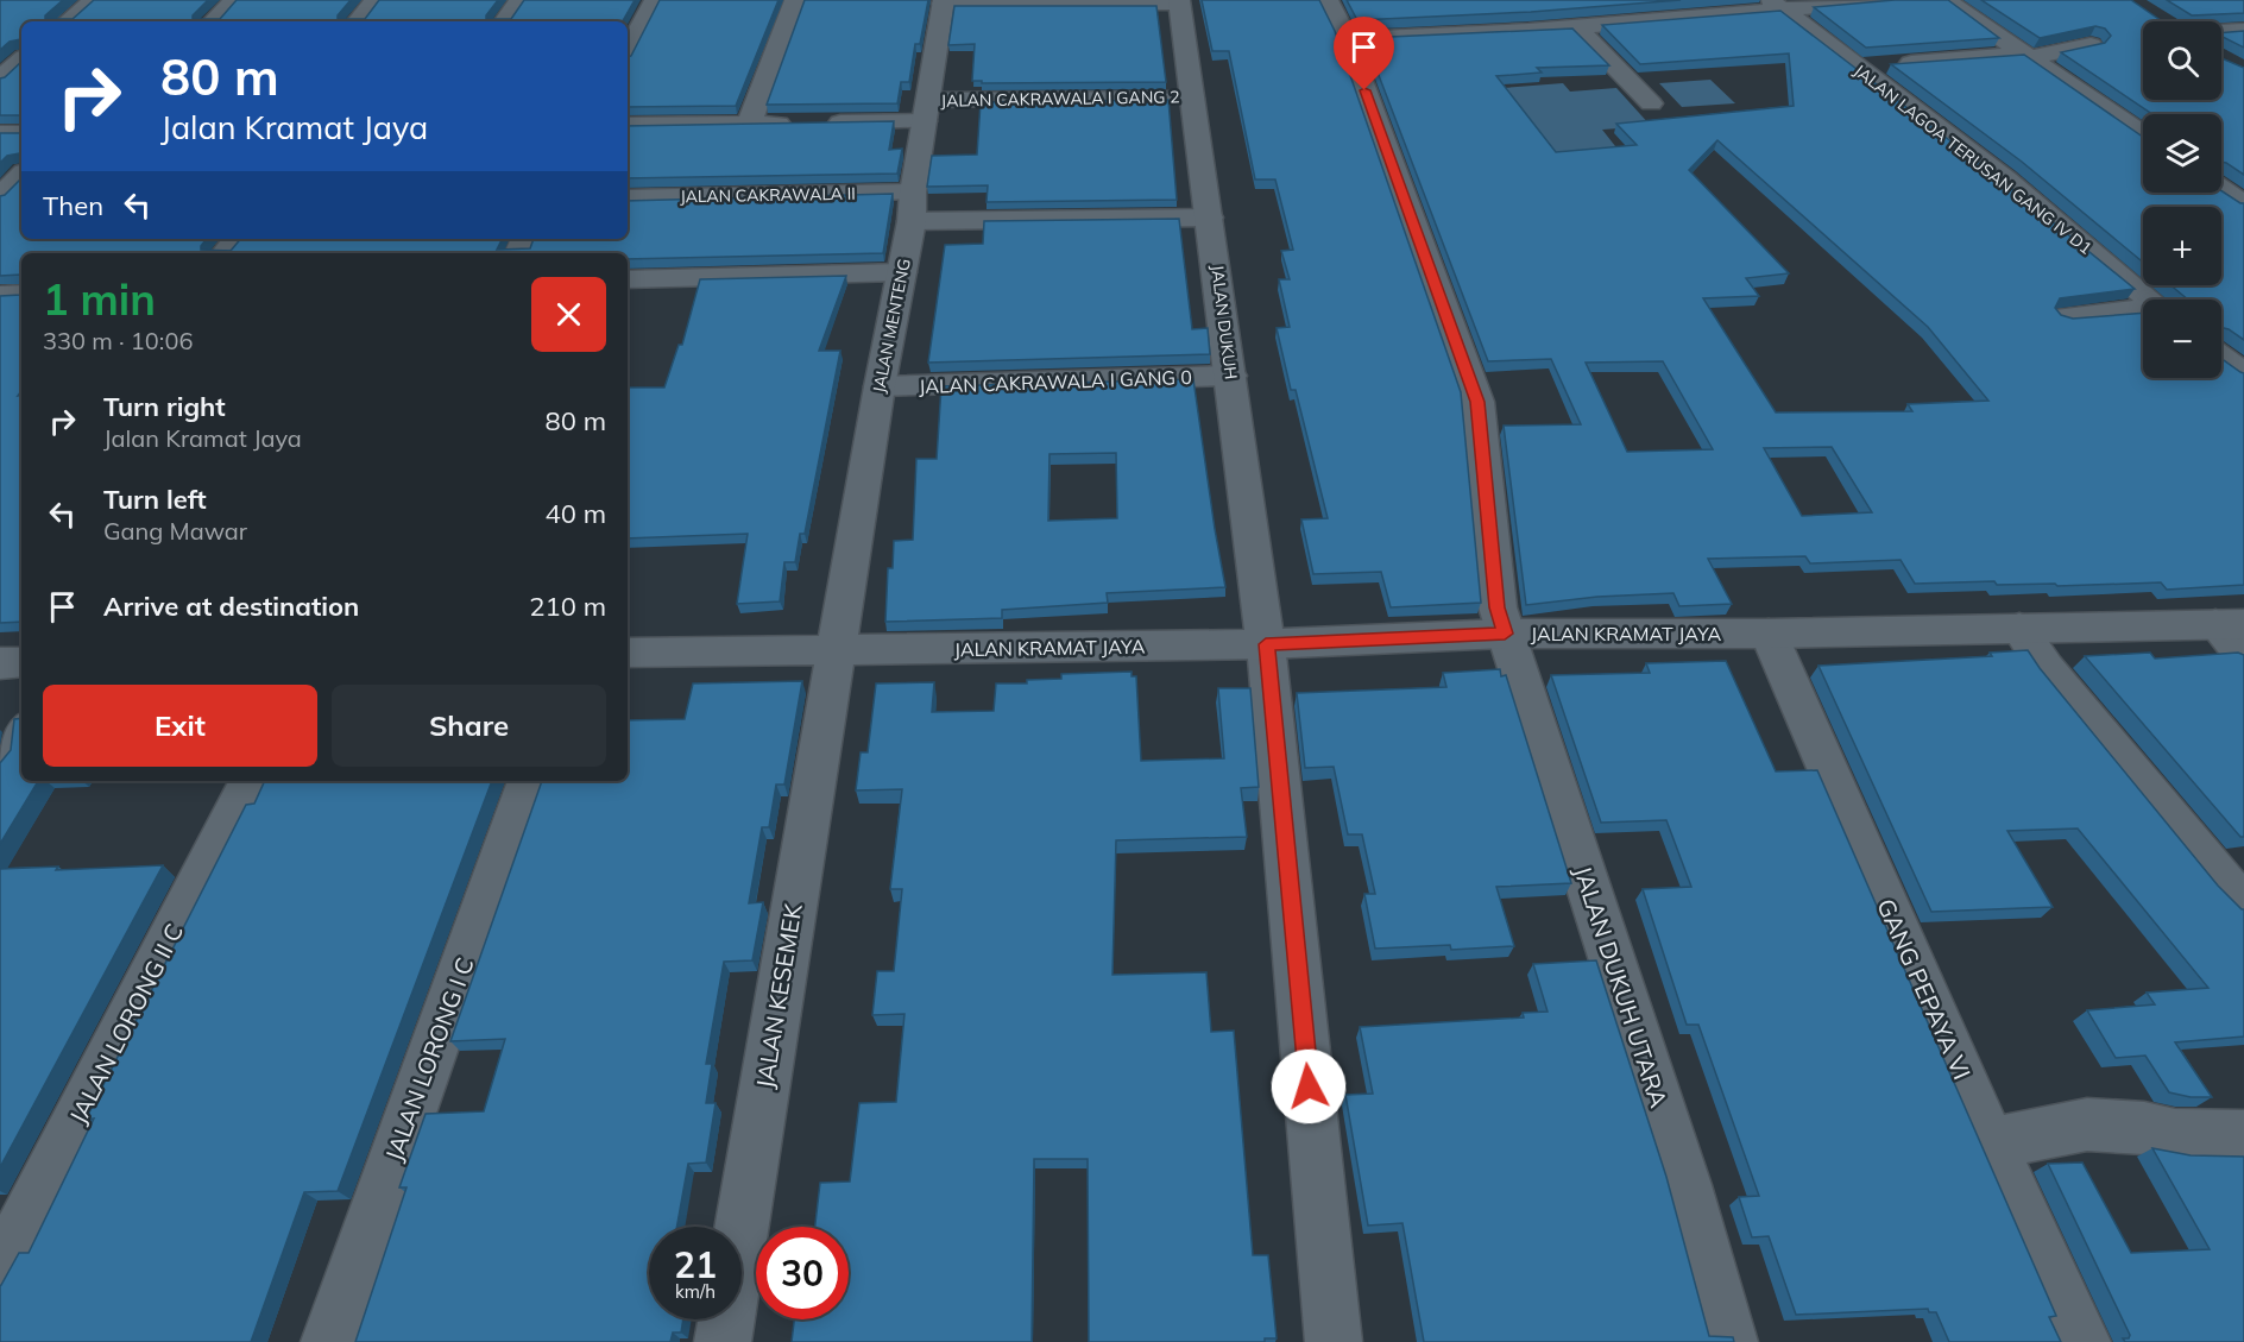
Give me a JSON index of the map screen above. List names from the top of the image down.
{
  "streets": {
    "street": [
      "JALAN CAKRAWALA I GANG 2",
      "JALAN LAGOA TERUSAN GANG IV D1",
      "JALAN CAKRAWALA II",
      "JALAN DUKUH",
      "JALAN MENTENG",
      "JALAN CAKRAWALA I GANG 0",
      "JALAN KRAMAT JAYA",
      "JALAN DUKUH UTARA",
      "GANG PEPAYA VI",
      "JALAN KESEMEK",
      "JALAN LORONG II C",
      "JALAN LORONG I C"
    ]
  },
  "crossings": [
    ["JALAN CAKRAWALA I GANG 2", "JALAN DUKUH"],
    ["JALAN CAKRAWALA I GANG 2", "JALAN MENTENG"],
    ["JALAN CAKRAWALA II", "JALAN DUKUH"],
    ["JALAN CAKRAWALA II", "JALAN MENTENG"],
    ["JALAN DUKUH", "JALAN CAKRAWALA I GANG 0"],
    ["JALAN DUKUH", "JALAN KRAMAT JAYA"],
    ["JALAN MENTENG", "JALAN CAKRAWALA I GANG 0"],
    ["JALAN MENTENG", "JALAN KRAMAT JAYA"],
    ["JALAN MENTENG", "JALAN KESEMEK"],
    ["JALAN KRAMAT JAYA", "JALAN DUKUH UTARA"],
    ["JALAN KRAMAT JAYA", "GANG PEPAYA VI"],
    ["JALAN KRAMAT JAYA", "JALAN KESEMEK"]
  ],
  "page": {
    "map_buttons": ["+", "−"],
    "turn": ["80 m", "Jalan Kramat Jaya"],
    "then": "Then",
    "heading": ["1 min", "330 m · 10:06"],
    "list": [
      {
        "name": "Turn right",
        "note": "Jalan Kramat Jaya",
        "value": "80 m"
      },
      {
        "name": "Turn left",
        "note": "Gang Mawar",
        "value": "40 m"
      },
      {
        "name": "Arrive at destination",
        "value": "210 m"
      }
    ],
    "buttons": ["Exit", "Share"],
    "speed": "21 km/h",
    "limit": "30"
  }
}
